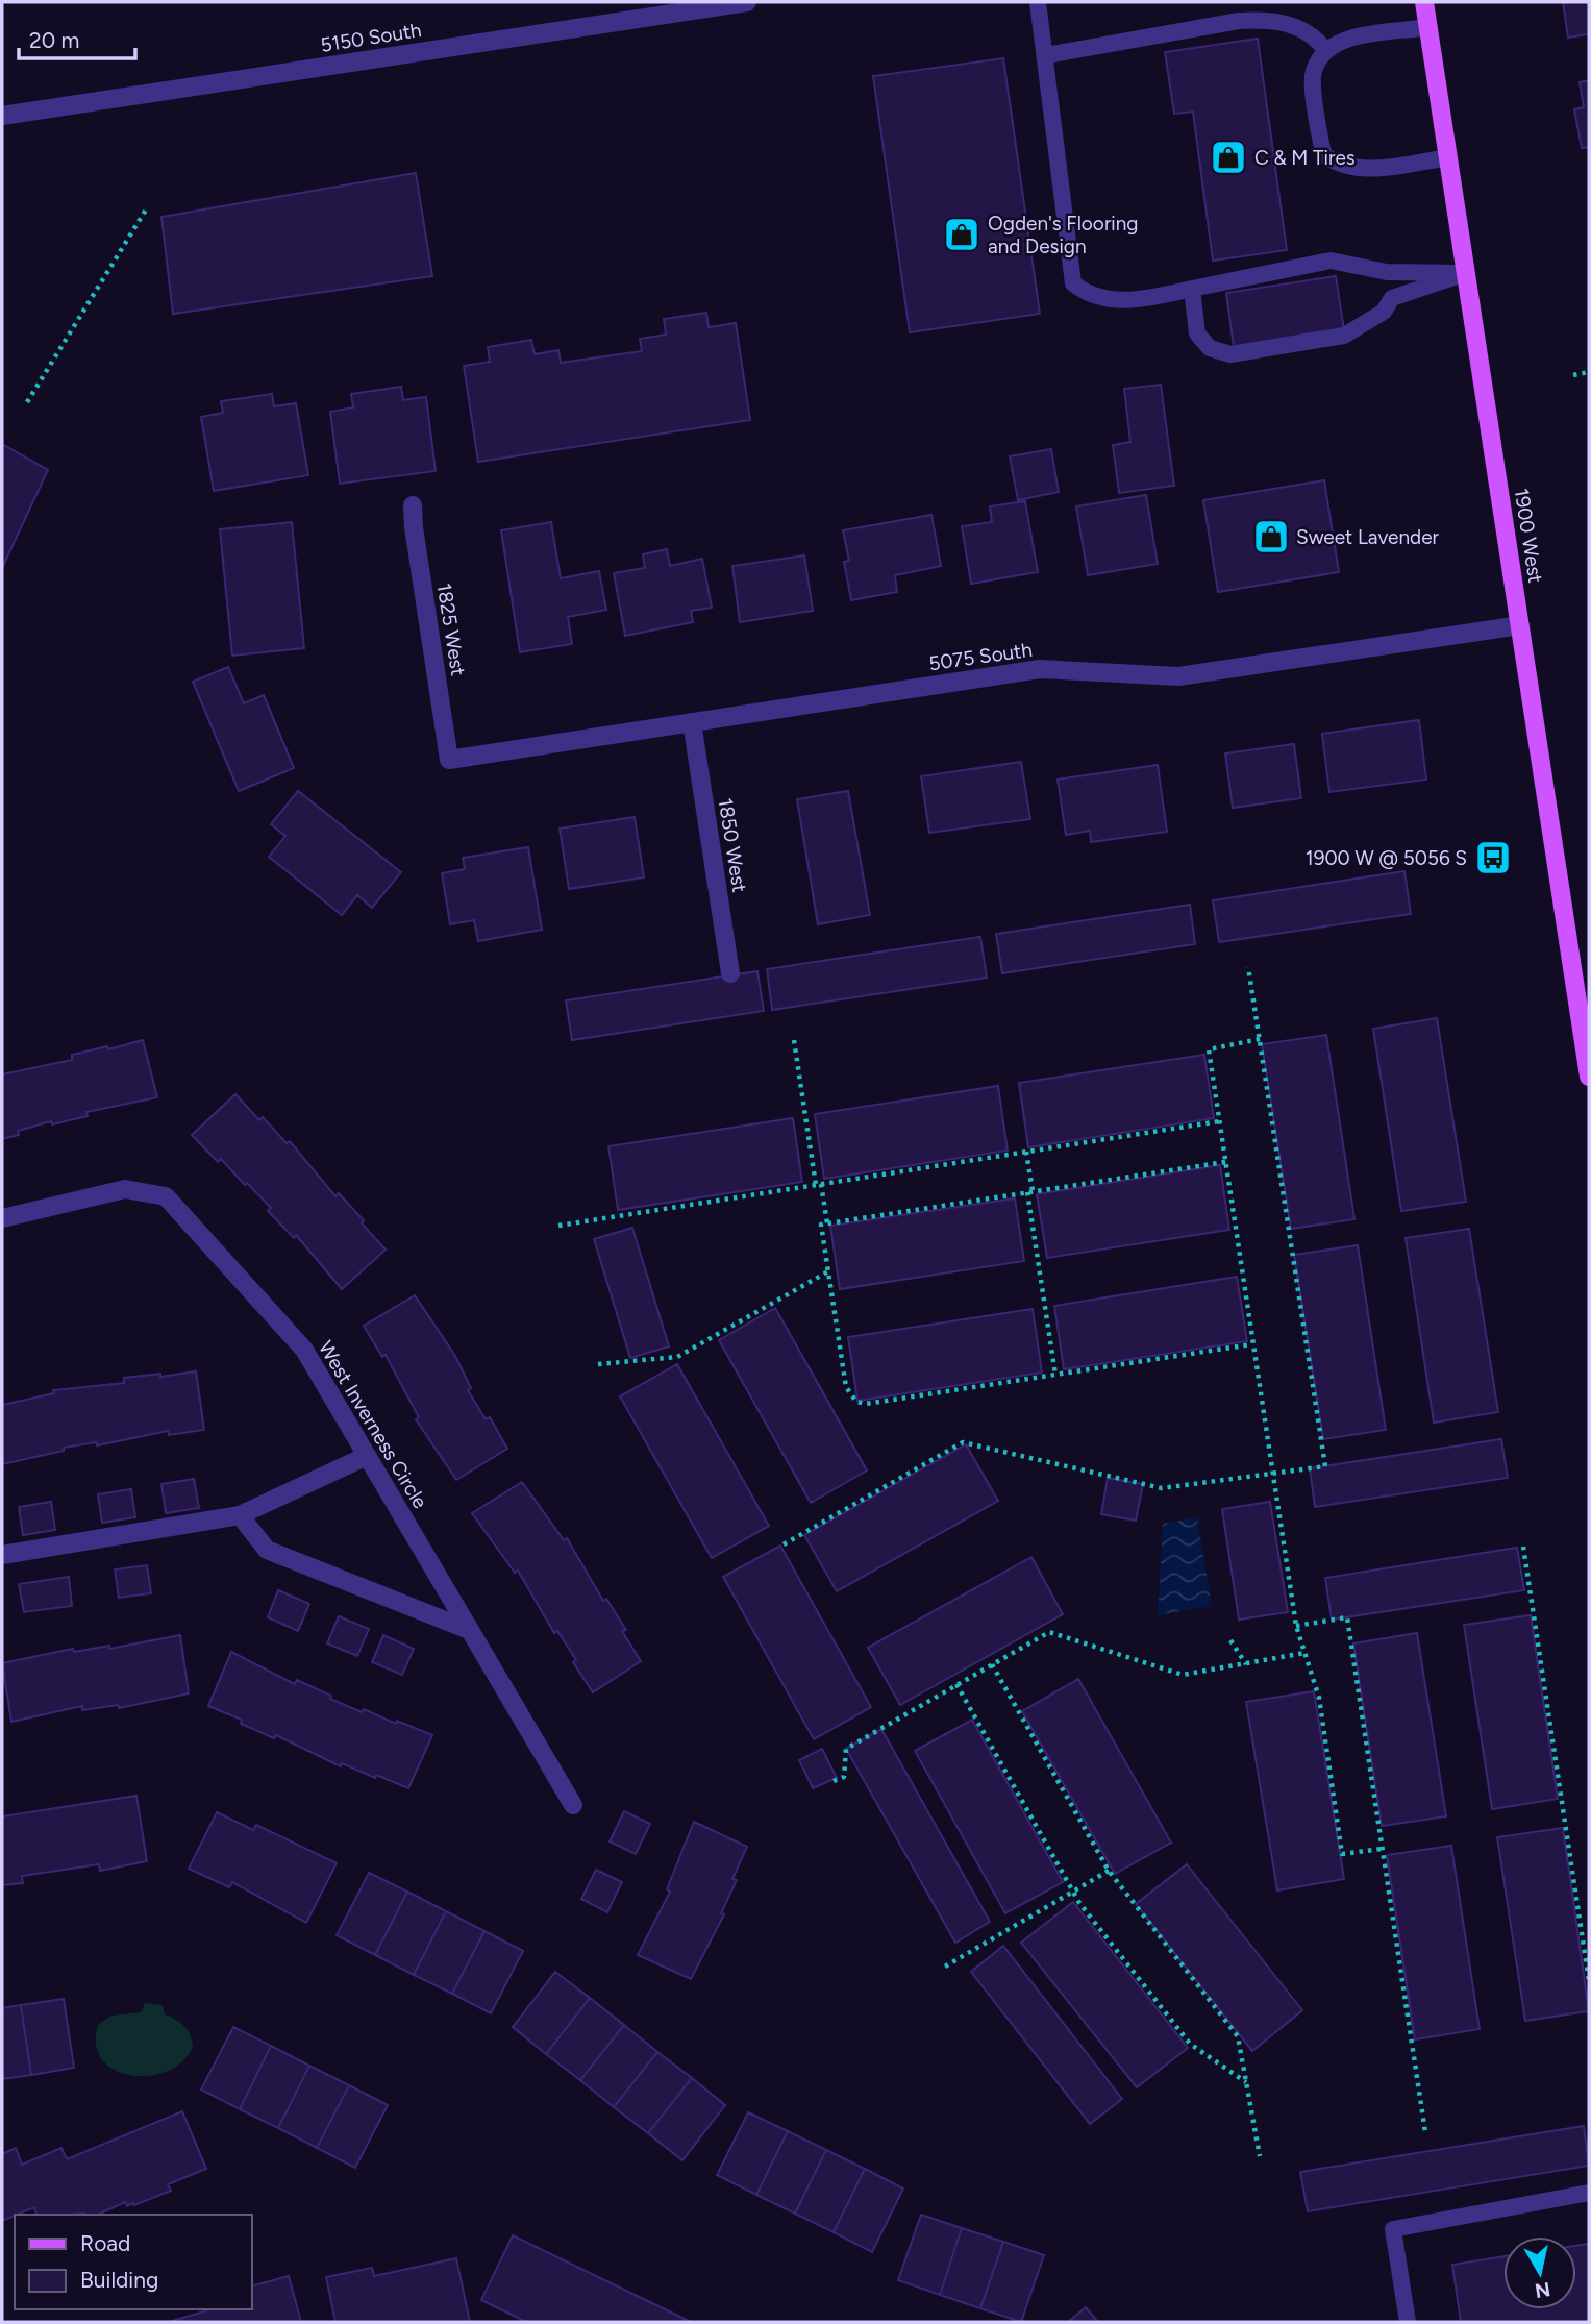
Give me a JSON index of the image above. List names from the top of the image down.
{
  "streets": {
    "main road": ["1900 West"],
    "street": [
      "5150 South",
      "1825 West",
      "5075 South",
      "1850 West",
      "West Inverness Circle"
    ]
  },
  "crossings": [
    ["1900 West", "5075 South"],
    ["1825 West", "5075 South"],
    ["5075 South", "1850 West"]
  ],
  "places": {
    "shop": ["C & M Tires", "Ogden's Flooring and Design", "Sweet Lavender"],
    "bus stop": ["1900 W @ 5056 S"]
  },
  "legend": ["Road", "Building"],
  "scale_bar": "20 m",
  "north": "bottom"
}
